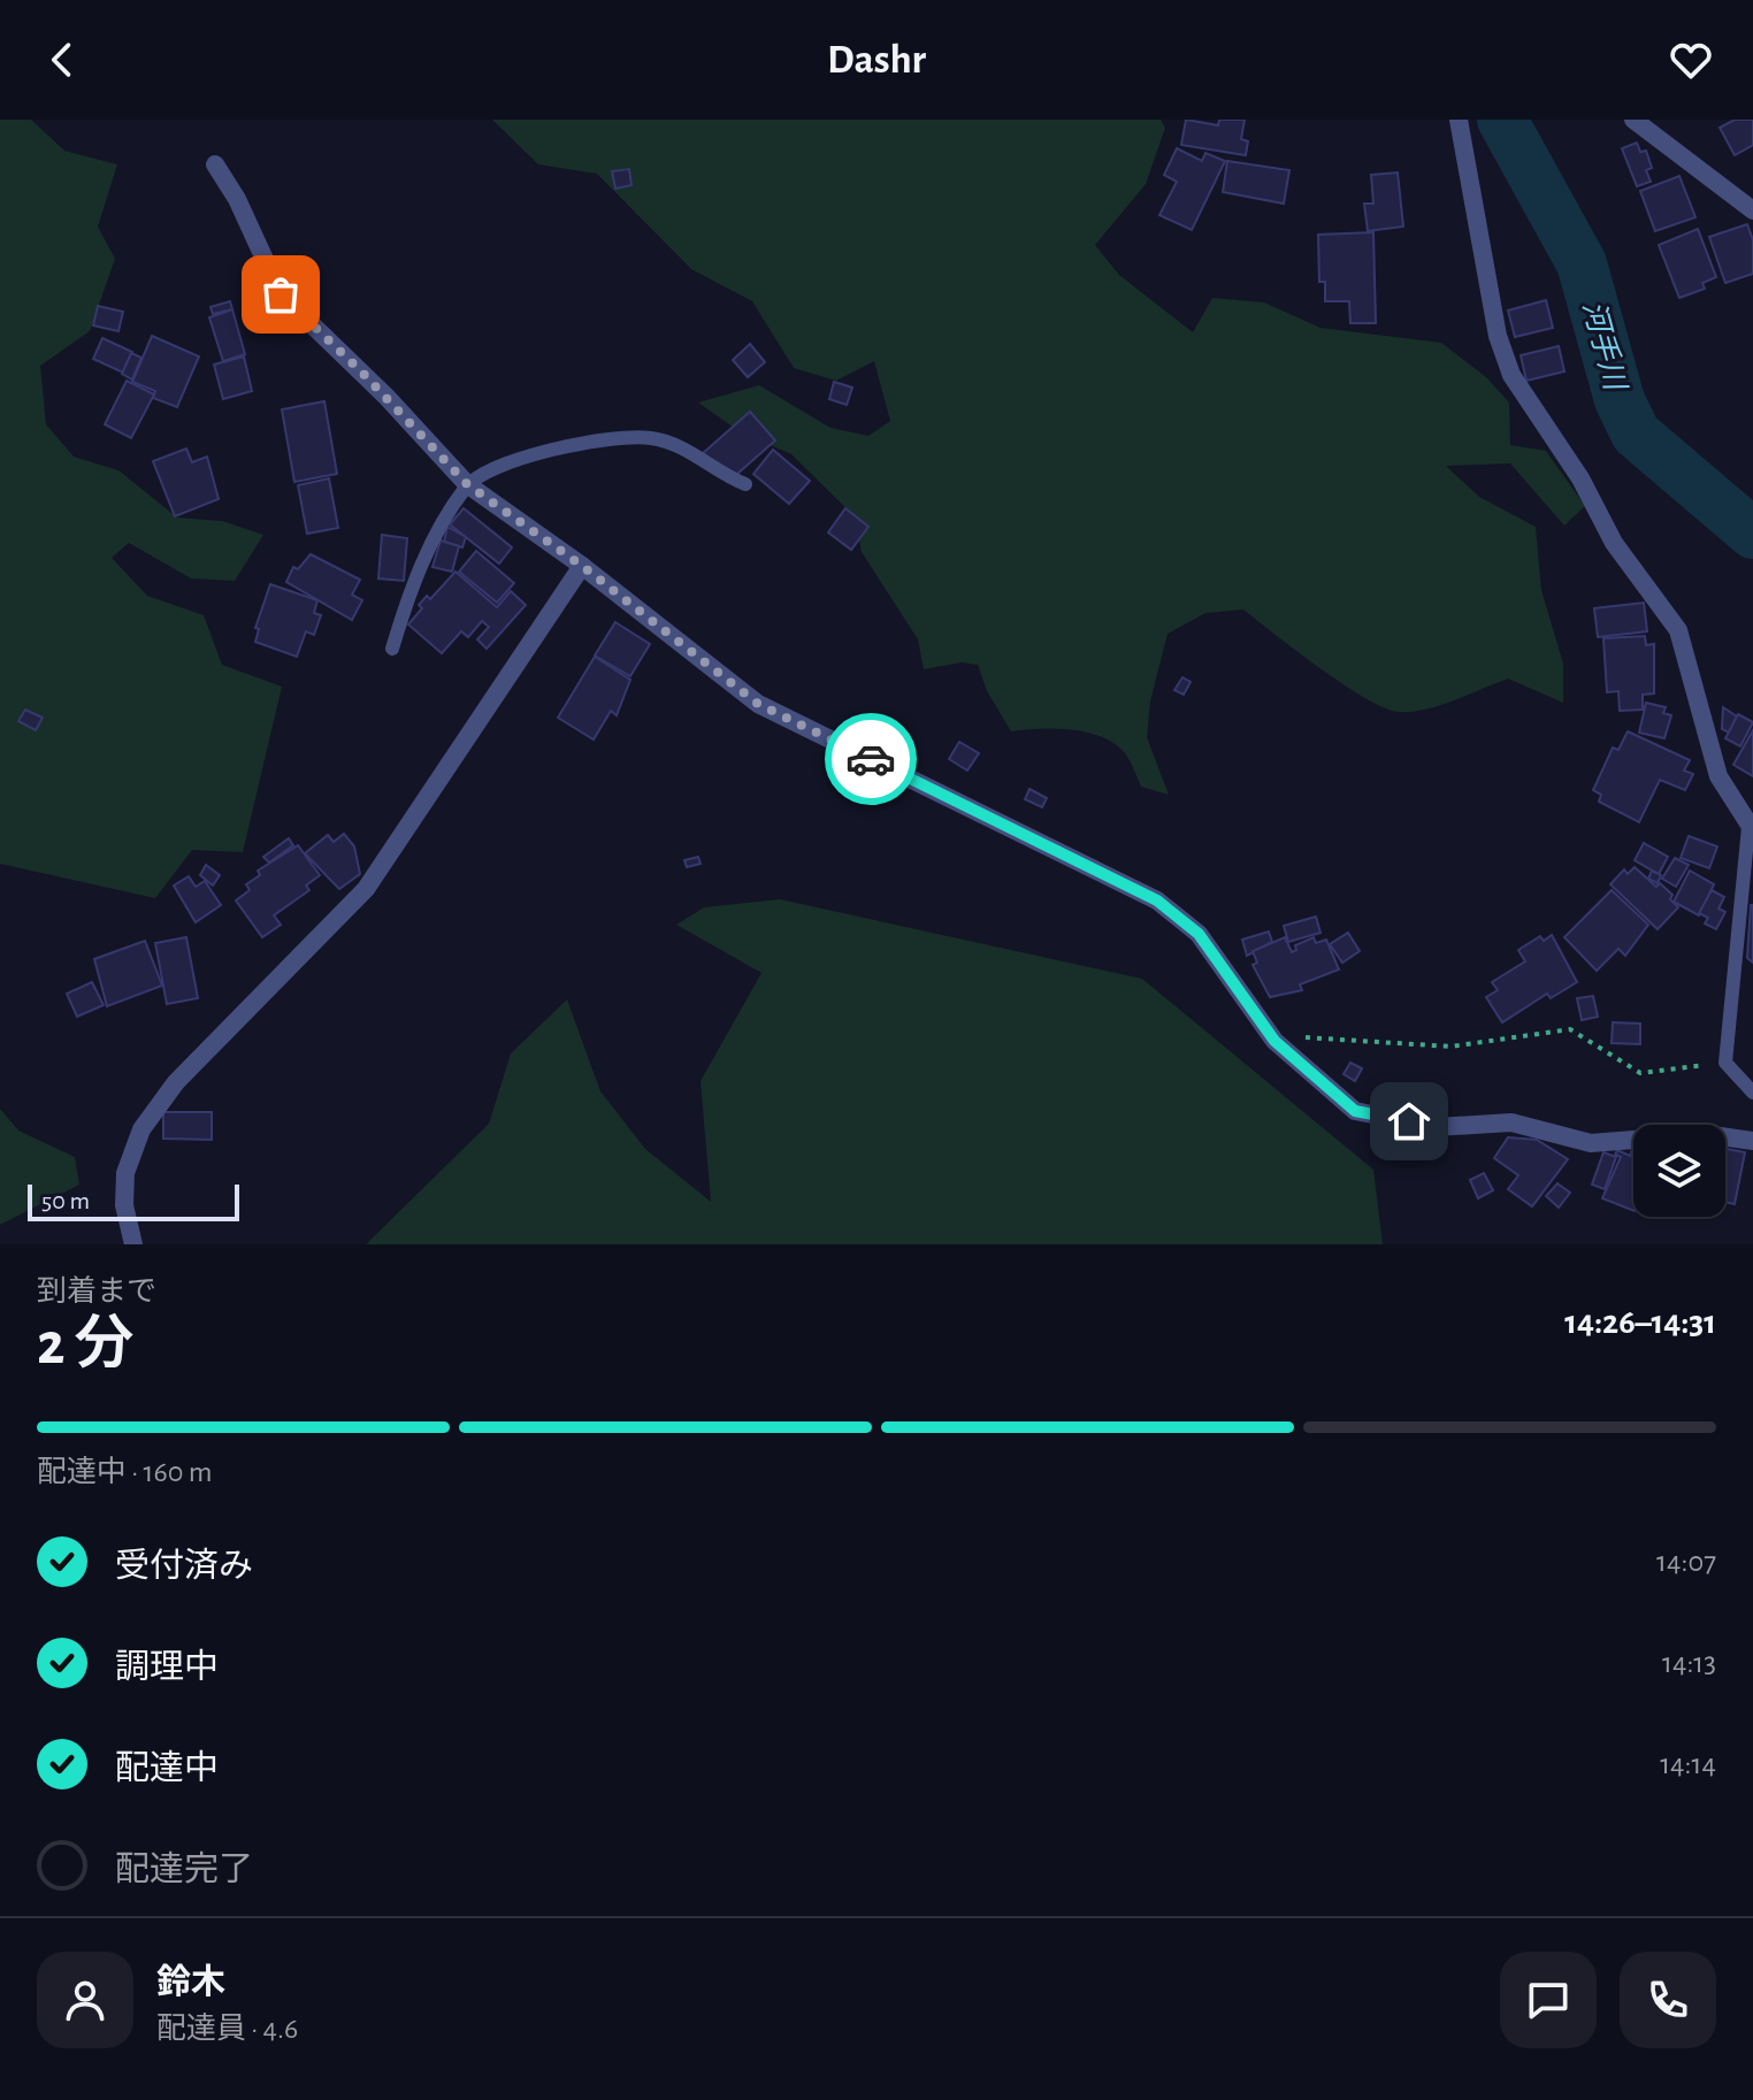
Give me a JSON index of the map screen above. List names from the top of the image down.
{
  "water": ["河手川"],
  "scale_bar": "50 m",
  "page": {
    "header": "Dashr",
    "scale": "50 m",
    "heading": ["2 分", "到着まで", "14:26–14:31"],
    "panel": ["鈴木", "配達員 · 4.6"],
    "bar": "配達中 · 160 m",
    "list": [
      ["受付済み", "14:07"],
      ["調理中", "14:13"],
      ["配達中", "14:14"],
      "配達完了"
    ]
  }
}
